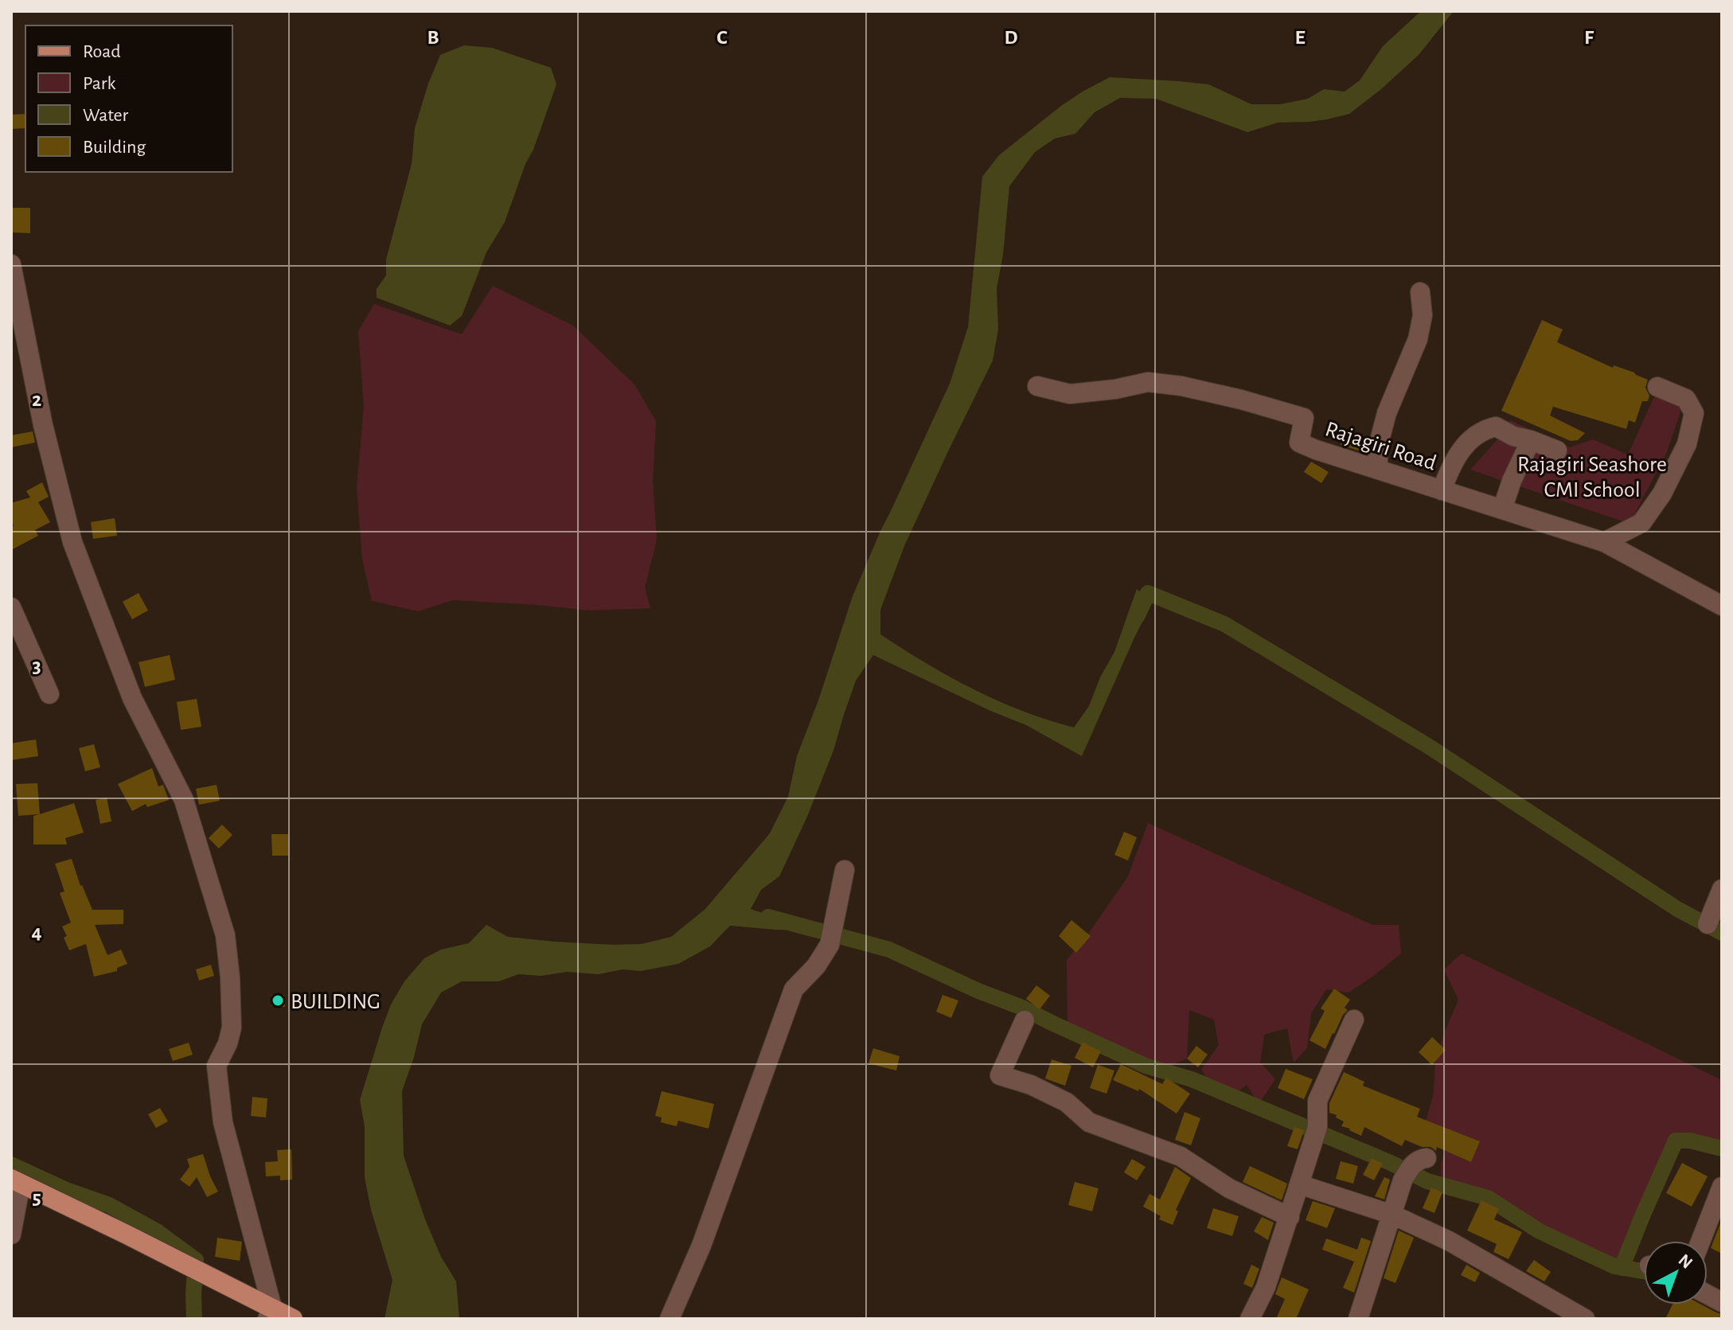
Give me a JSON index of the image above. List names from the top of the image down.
{
  "streets": {
    "street": ["Rajagiri Road"]
  },
  "parks": ["Rajagiri Seashore CMI School"],
  "places": ["BUILDING"],
  "legend": [
    "Road",
    "Park",
    "Water",
    "Building"
  ],
  "north": "top right",
  "grid": {
    "columns": [
      "B",
      "C",
      "D",
      "E",
      "F"
    ],
    "rows": [
      "2",
      "3",
      "4",
      "5"
    ]
  }
}
